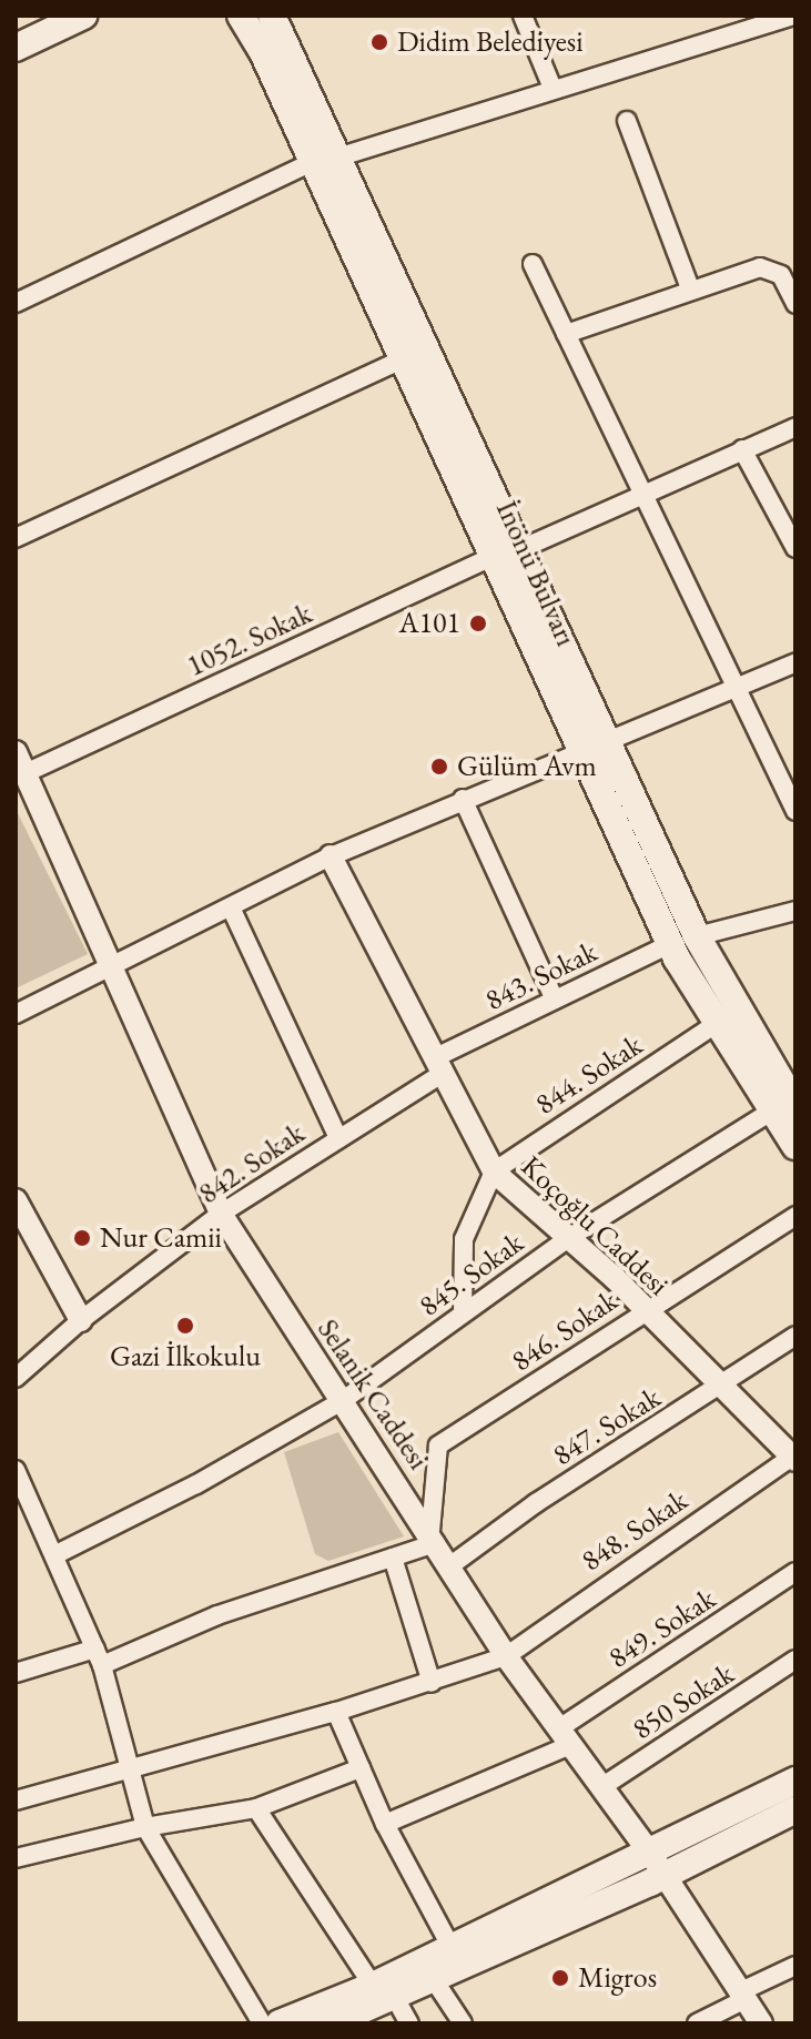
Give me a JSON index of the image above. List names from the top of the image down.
{
  "streets": {
    "main road": ["İnönü Bulvarı"],
    "street": [
      "1052. Sokak",
      "843. Sokak",
      "844. Sokak",
      "842. Sokak",
      "Koçoğlu Caddesi",
      "845. Sokak",
      "846. Sokak",
      "Selanik Caddesi",
      "847. Sokak",
      "848. Sokak",
      "849. Sokak",
      "850 Sokak"
    ]
  },
  "crossings": [
    ["İnönü Bulvarı", "1052. Sokak"],
    ["İnönü Bulvarı", "843. Sokak"],
    ["İnönü Bulvarı", "844. Sokak"],
    ["İnönü Bulvarı", "845. Sokak"],
    ["1052. Sokak", "Selanik Caddesi"],
    ["843. Sokak", "842. Sokak"],
    ["843. Sokak", "Koçoğlu Caddesi"],
    ["844. Sokak", "Koçoğlu Caddesi"],
    ["842. Sokak", "Koçoğlu Caddesi"],
    ["842. Sokak", "Selanik Caddesi"],
    ["Koçoğlu Caddesi", "845. Sokak"],
    ["Koçoğlu Caddesi", "846. Sokak"],
    ["Koçoğlu Caddesi", "847. Sokak"],
    ["Koçoğlu Caddesi", "848. Sokak"],
    ["845. Sokak", "Selanik Caddesi"],
    ["846. Sokak", "Selanik Caddesi"],
    ["Selanik Caddesi", "847. Sokak"],
    ["Selanik Caddesi", "848. Sokak"],
    ["Selanik Caddesi", "849. Sokak"],
    ["Selanik Caddesi", "850 Sokak"]
  ],
  "places": [
    "Didim Belediyesi",
    "A101",
    "Gülüm Avm",
    "Nur Camii",
    "Gazi İlkokulu",
    "Migros"
  ]
}
